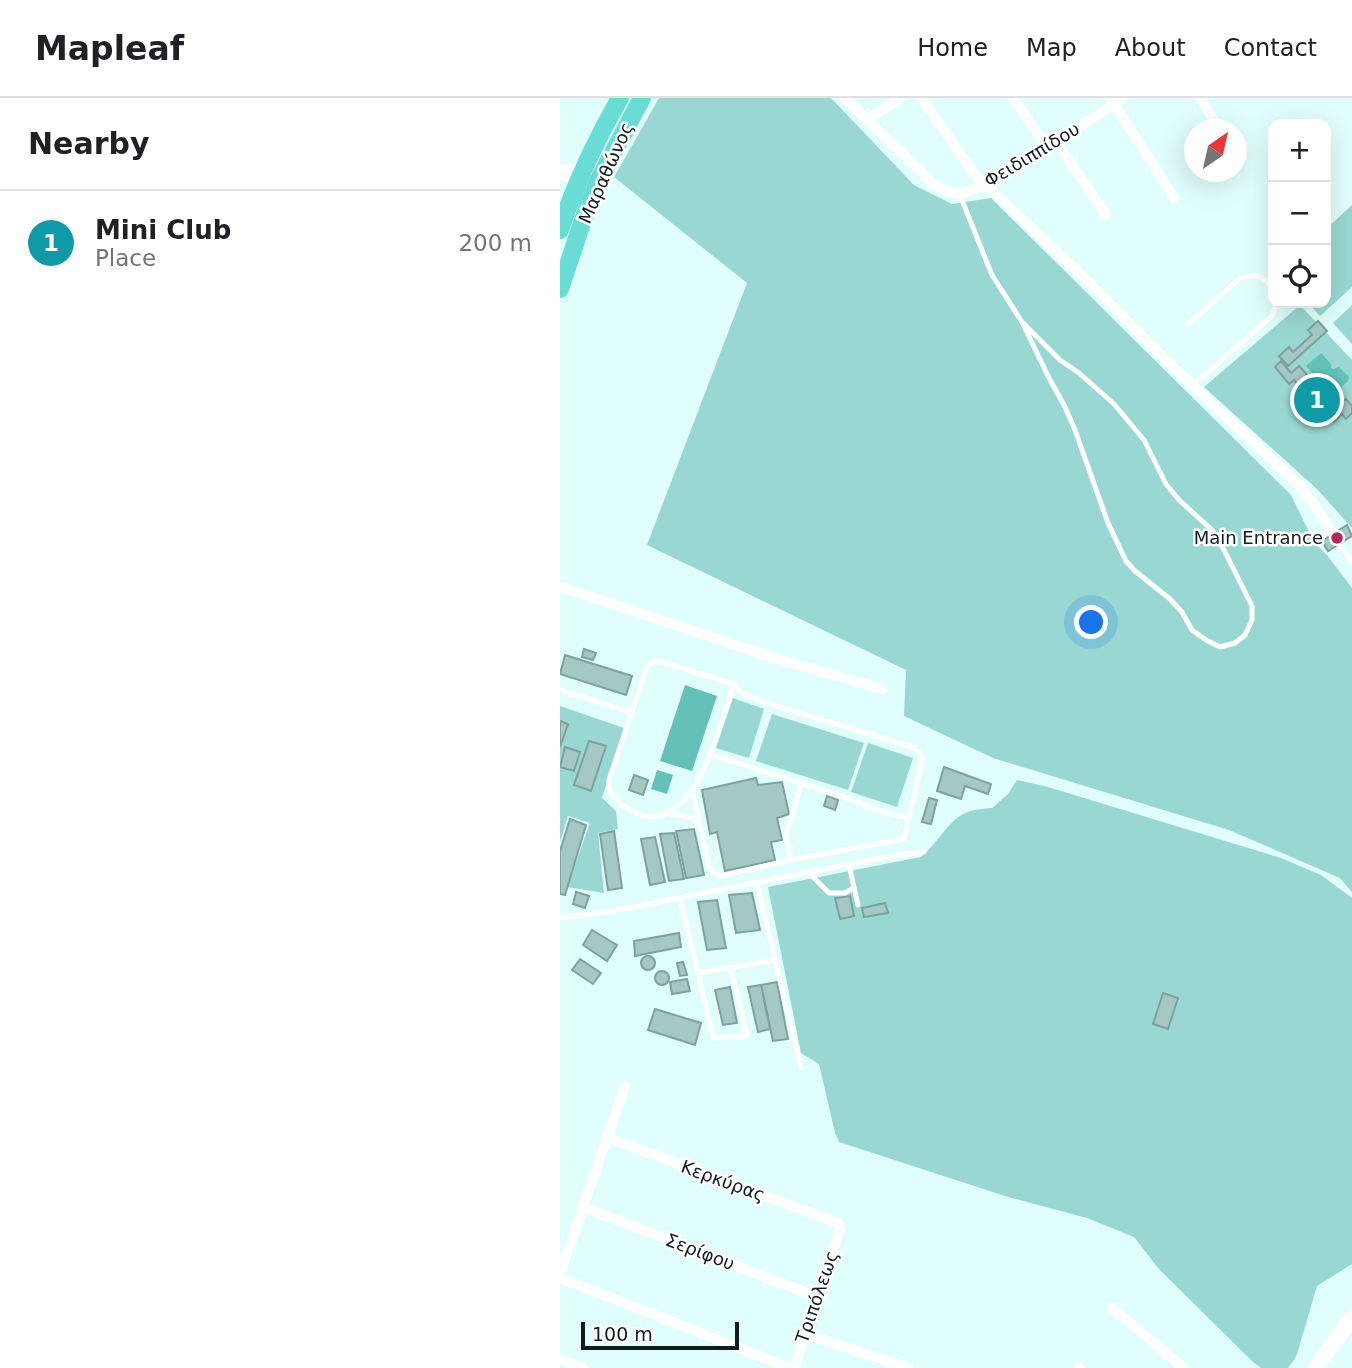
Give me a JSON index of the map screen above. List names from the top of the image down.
{
  "streets": {
    "main road": ["Μαραθώνος"],
    "street": [
      "Φειδιππίδου",
      "Κερκύρας",
      "Σερίφου",
      "Τριπόλεως"
    ]
  },
  "crossings": [
    ["Κερκύρας", "Τριπόλεως"],
    ["Σερίφου", "Τριπόλεως"]
  ],
  "places": ["Main Entrance"],
  "scale_bar": "100 m",
  "north": "top right",
  "page": {
    "header": "Mapleaf",
    "nav": [
      "Home",
      "Map",
      "About",
      "Contact"
    ],
    "heading": "Nearby",
    "map_buttons": ["+", "−"],
    "list": [
      {
        "mark": "1",
        "name": "Mini Club",
        "note": "Place",
        "value": "200 m"
      }
    ],
    "pins": "1",
    "scale": "100 m"
  }
}
